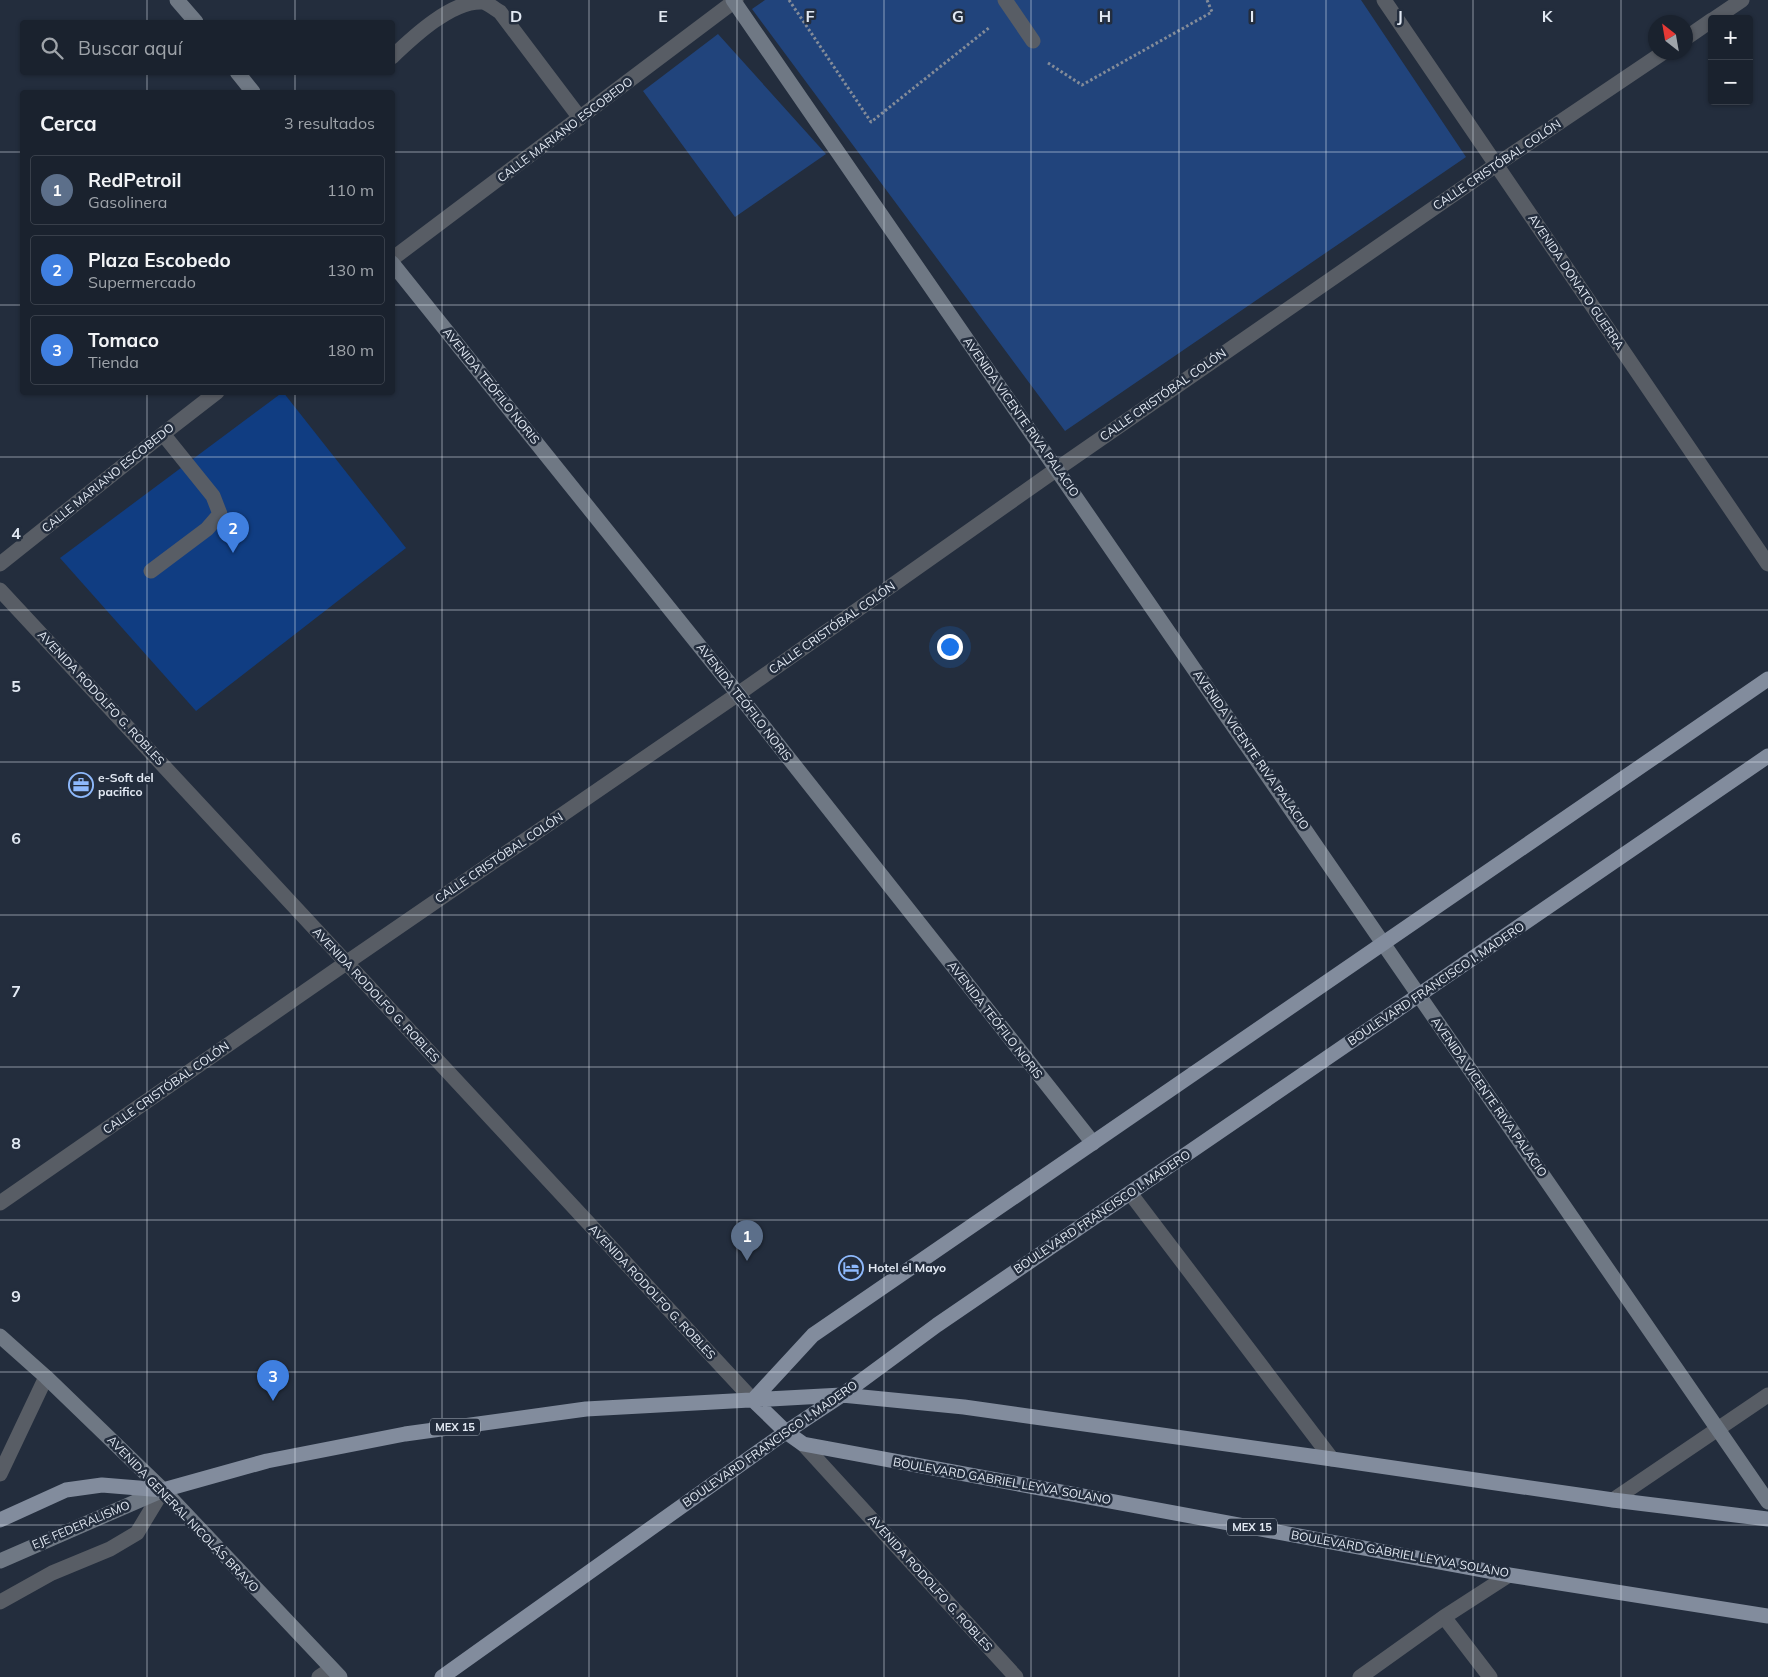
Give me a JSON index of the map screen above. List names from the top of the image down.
{
  "streets": {
    "main road": [
      "AVENIDA TEÓFILO NORIS",
      "AVENIDA VICENTE RIVA PALACIO",
      "BOULEVARD FRANCISCO I. MADERO",
      "MEX 15",
      "BOULEVARD GABRIEL LEYVA SOLANO",
      "AVENIDA GENERAL NICOLÁS BRAVO",
      "EJE FEDERALISMO"
    ],
    "street": [
      "CALLE MARIANO ESCOBEDO",
      "CALLE CRISTÓBAL COLÓN",
      "AVENIDA DONATO GUERRA",
      "AVENIDA RODOLFO G. ROBLES"
    ]
  },
  "crossings": [
    ["CALLE MARIANO ESCOBEDO", "AVENIDA VICENTE RIVA PALACIO"],
    ["CALLE CRISTÓBAL COLÓN", "AVENIDA DONATO GUERRA"],
    ["CALLE CRISTÓBAL COLÓN", "AVENIDA TEÓFILO NORIS"],
    ["CALLE CRISTÓBAL COLÓN", "AVENIDA VICENTE RIVA PALACIO"],
    ["CALLE CRISTÓBAL COLÓN", "AVENIDA RODOLFO G. ROBLES"],
    ["AVENIDA VICENTE RIVA PALACIO", "BOULEVARD FRANCISCO I. MADERO"],
    ["AVENIDA RODOLFO G. ROBLES", "MEX 15"],
    ["AVENIDA RODOLFO G. ROBLES", "BOULEVARD GABRIEL LEYVA SOLANO"],
    ["BOULEVARD FRANCISCO I. MADERO", "MEX 15"],
    ["BOULEVARD FRANCISCO I. MADERO", "BOULEVARD GABRIEL LEYVA SOLANO"],
    ["MEX 15", "BOULEVARD GABRIEL LEYVA SOLANO"],
    ["MEX 15", "AVENIDA GENERAL NICOLÁS BRAVO"],
    ["MEX 15", "EJE FEDERALISMO"],
    ["AVENIDA GENERAL NICOLÁS BRAVO", "EJE FEDERALISMO"]
  ],
  "places": {
    "office": ["e-Soft del pacifico"],
    "hotel": ["Hotel el Mayo"]
  },
  "north": "top left",
  "page": {
    "map_buttons": ["+", "−"],
    "search": "Buscar aquí",
    "heading": ["Cerca", "3 resultados"],
    "list": [
      {
        "mark": "1",
        "name": "RedPetroil",
        "note": "Gasolinera",
        "value": "110 m"
      },
      {
        "mark": "2",
        "name": "Plaza Escobedo",
        "note": "Supermercado",
        "value": "130 m"
      },
      {
        "mark": "3",
        "name": "Tomaco",
        "note": "Tienda",
        "value": "180 m"
      }
    ],
    "pins": ["2", "1", "3"]
  },
  "grid": {
    "columns": [
      "D",
      "E",
      "F",
      "G",
      "H",
      "I",
      "J",
      "K"
    ],
    "rows": [
      "4",
      "5",
      "6",
      "7",
      "8",
      "9"
    ]
  }
}
